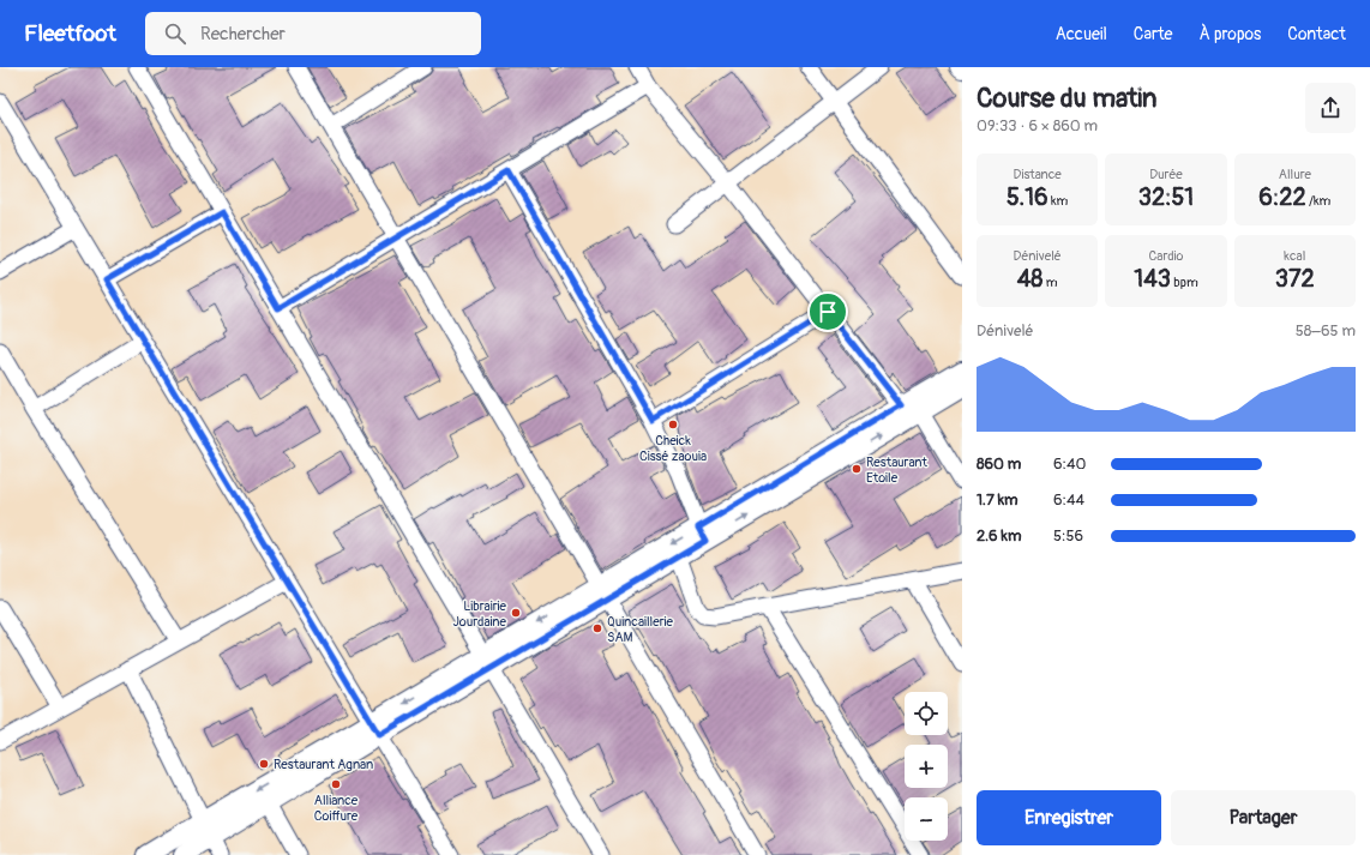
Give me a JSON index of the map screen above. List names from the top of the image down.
{
  "places": [
    "Cheick Cissé zaouia",
    "Restaurant Etoile",
    "Librairie Jourdaine",
    "Quincaillerie SAM",
    "Restaurant Agnan",
    "Alliance Coiffure"
  ],
  "page": {
    "header": "Fleetfoot",
    "search": "Rechercher",
    "nav": [
      "Accueil",
      "Carte",
      "À propos",
      "Contact"
    ],
    "heading": ["Course du matin", "09:33 · 6 × 860 m"],
    "stats": [
      ["Distance", "5.16 km"],
      ["Durée", "32:51"],
      ["Allure", "6:22 /km"],
      ["Dénivelé", "48 m"],
      ["Cardio", "143 bpm"],
      ["kcal", "372"]
    ],
    "chart": ["Dénivelé", "58–65 m"],
    "list": [
      {
        "name": "860 m",
        "note": "6:40"
      },
      {
        "name": "1.7 km",
        "note": "6:44"
      },
      {
        "name": "2.6 km",
        "note": "5:56"
      }
    ],
    "map_buttons": ["+", "−"],
    "buttons": ["Enregistrer", "Partager"]
  }
}
